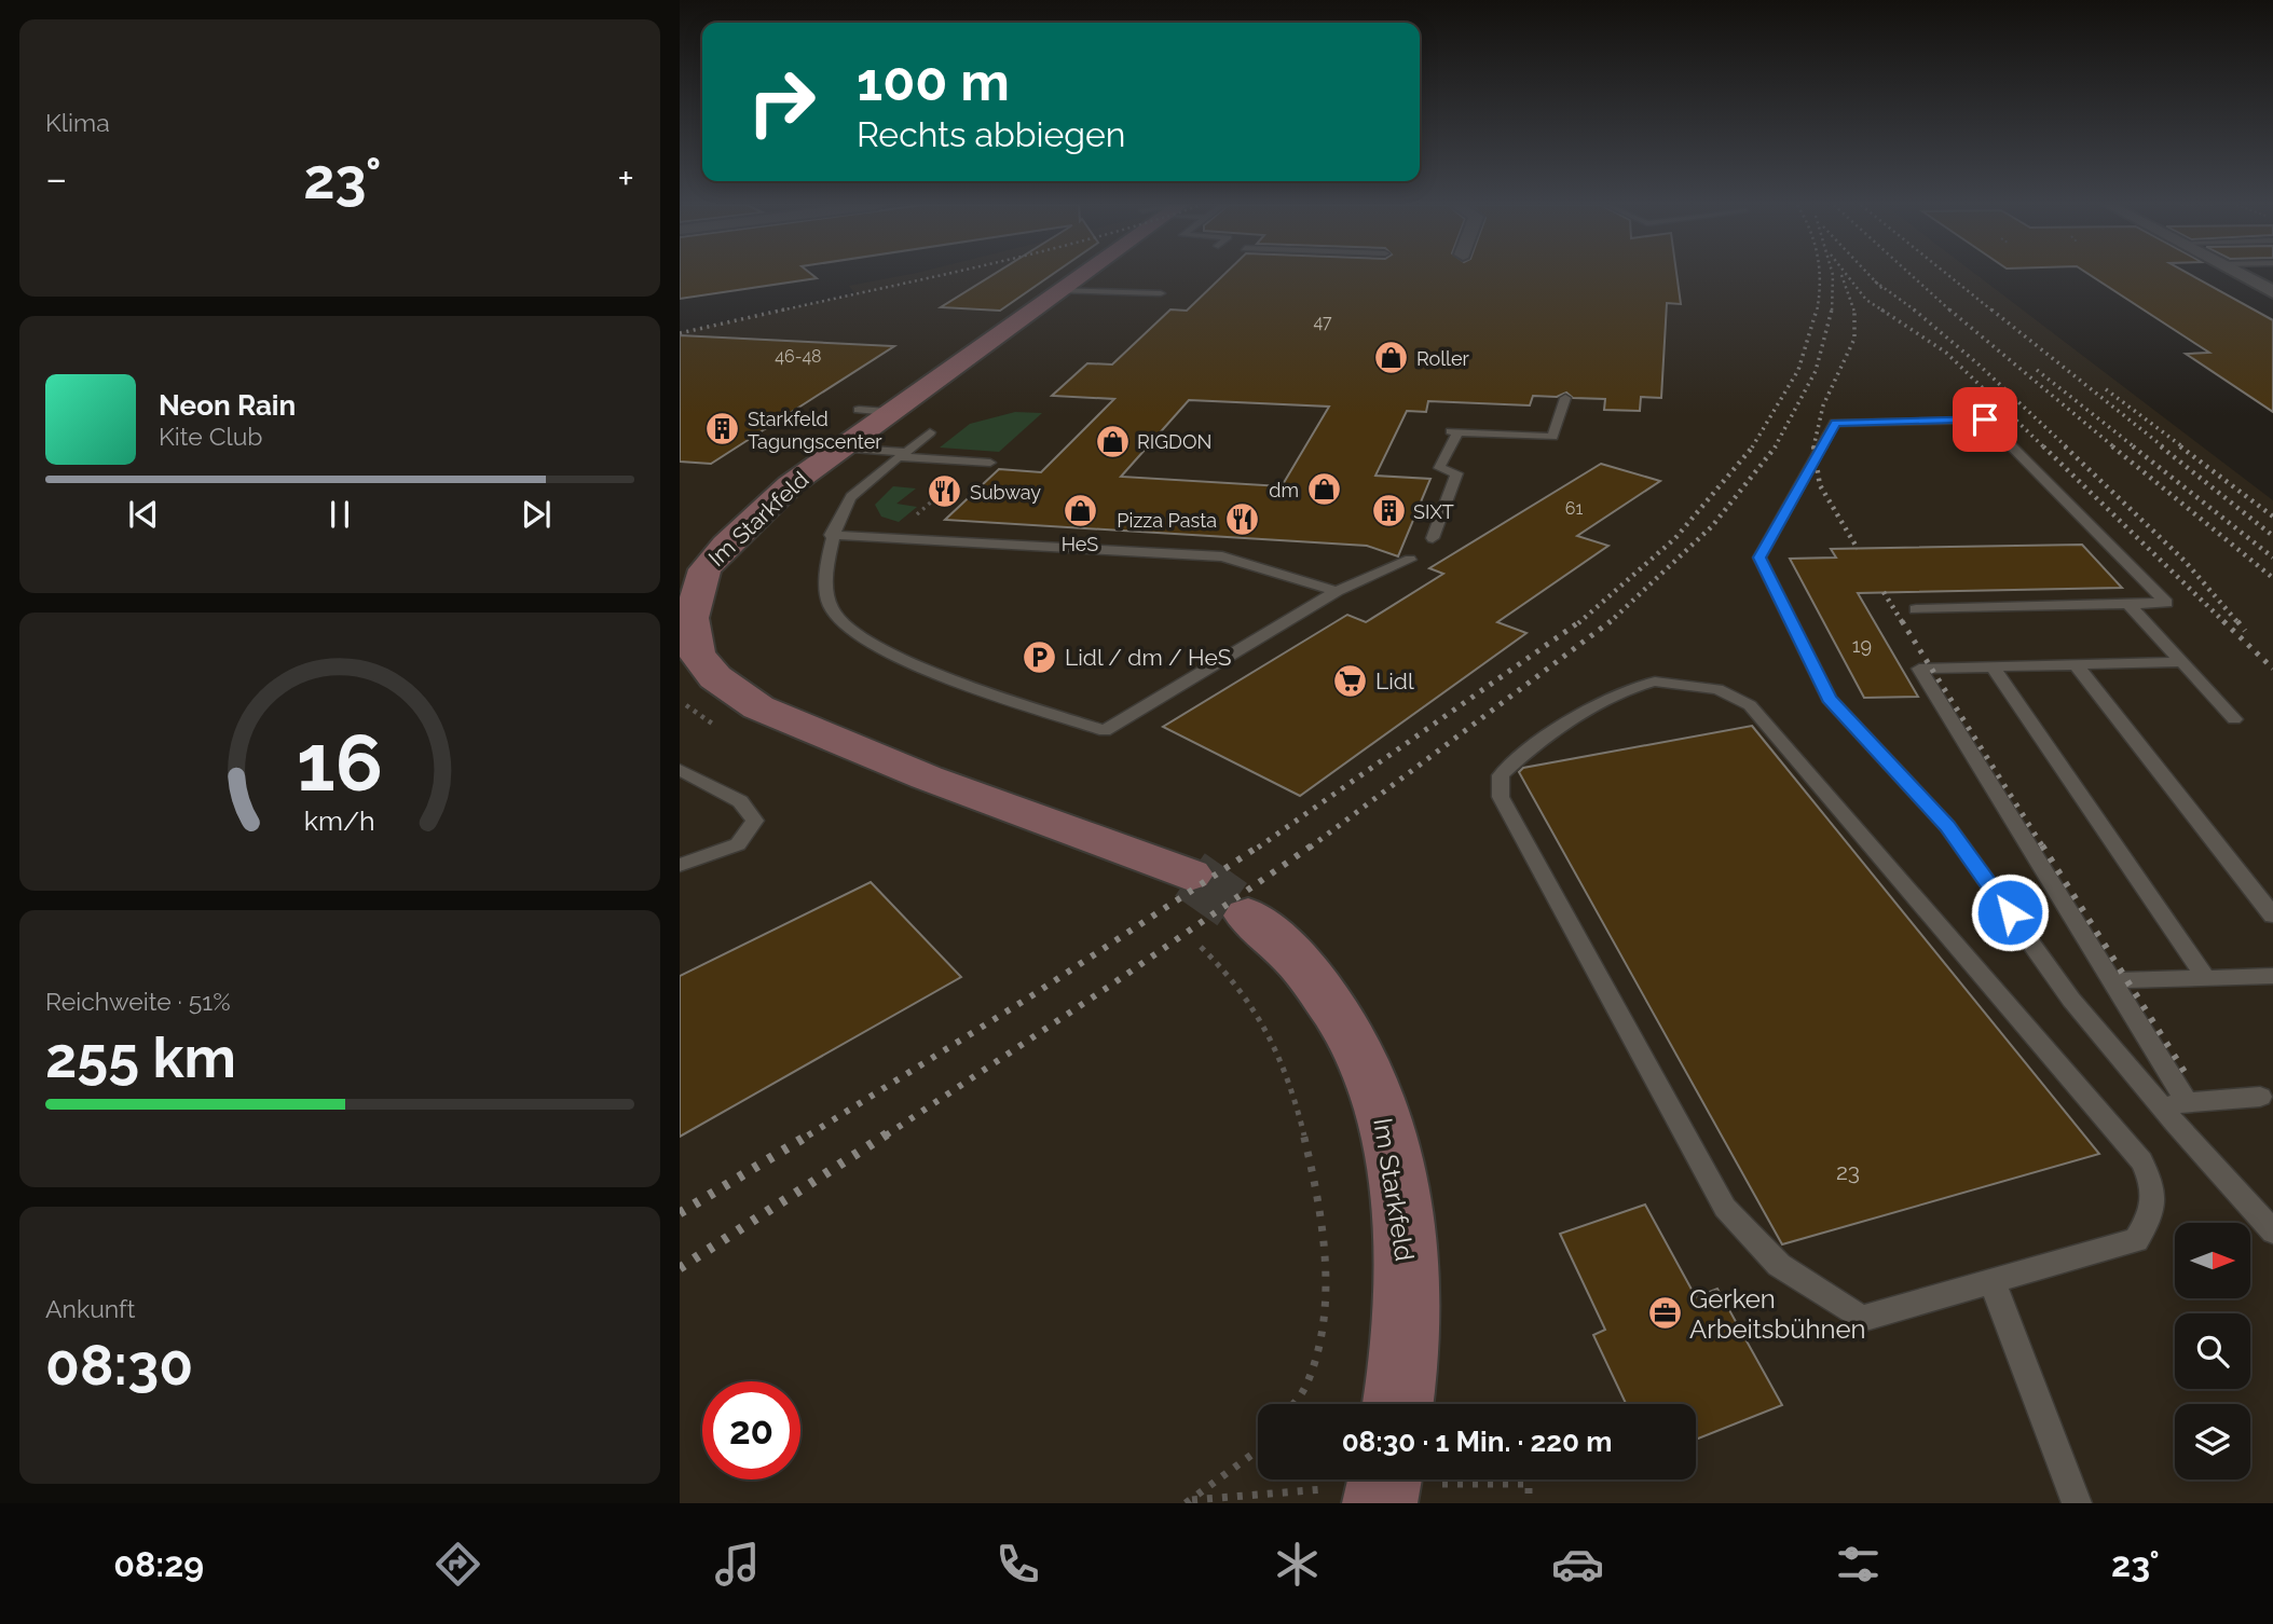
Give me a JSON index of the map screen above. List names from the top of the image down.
{
  "streets": {
    "main road": ["Im Starkfeld"]
  },
  "places": {
    "shop": [
      "Roller",
      "RIGDON",
      "dm",
      "HeS"
    ],
    "building": ["Starkfeld Tagungscenter", "SIXT"],
    "restaurant": ["Subway", "Pizza Pasta"],
    "parking": ["Lidl / dm / HeS"],
    "supermarket": ["Lidl"],
    "office": ["Gerken Arbeitsbühnen"]
  },
  "house_numbers": [
    "47",
    "46-48",
    "61",
    "19",
    "23"
  ],
  "north": "right",
  "page": {
    "tile": [
      "Klima",
      ["Reichweite · 51%", "255 km"],
      ["Ankunft", "08:30"]
    ],
    "turn": ["100 m", "Rechts abbiegen"],
    "heat": ["−", "23°", "+"],
    "song": ["Neon Rain", "Kite Club"],
    "limit": "20",
    "trip": "08:30 · 1 Min. · 220 m",
    "tabs": ["08:29", "23°"],
    "gauge": ["16", "km/h"]
  }
}
